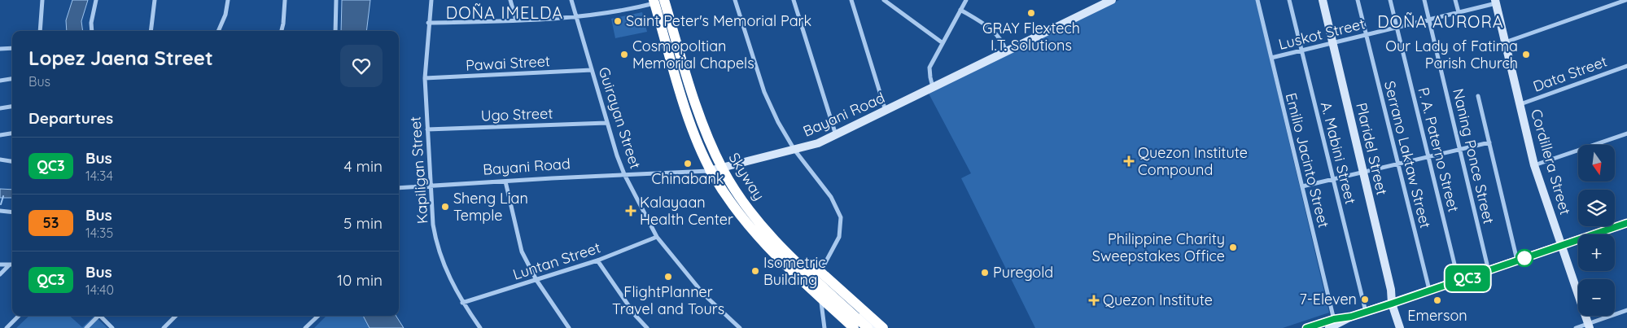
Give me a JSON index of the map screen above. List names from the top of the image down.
{
  "streets": {
    "highway": ["Skyway"],
    "street": [
      "Luskot Street",
      "Pawai Street",
      "Data Street",
      "Ugo Street",
      "Bayani Road",
      "Guirayan Street",
      "Plaridel Street",
      "P. A. Paterno Street",
      "A. Mabini Street",
      "Serrano Laktaw Street",
      "Naning Ponce Street",
      "Emilio Jacinto Street",
      "Cordillera Street",
      "Kapiligan Street",
      "Luntan Street"
    ]
  },
  "crossings": [
    ["Luskot Street", "Plaridel Street"],
    ["Luskot Street", "P. A. Paterno Street"],
    ["Luskot Street", "A. Mabini Street"],
    ["Luskot Street", "Serrano Laktaw Street"],
    ["Luskot Street", "Naning Ponce Street"],
    ["Luskot Street", "Emilio Jacinto Street"],
    ["Luskot Street", "Cordillera Street"],
    ["Pawai Street", "Guirayan Street"],
    ["Pawai Street", "Kapiligan Street"],
    ["Data Street", "Cordillera Street"],
    ["Ugo Street", "Guirayan Street"],
    ["Ugo Street", "Kapiligan Street"],
    ["Bayani Road", "Guirayan Street"],
    ["Bayani Road", "Kapiligan Street"],
    ["Guirayan Street", "Luntan Street"],
    ["Kapiligan Street", "Luntan Street"]
  ],
  "districts": ["DOÑA IMELDA", "DOÑA AURORA"],
  "places": {
    "other": [
      "GRAY Flextech I.T. Solutions",
      "Saint Peter's Memorial Park",
      "Cosmopoltian Memorial Chapels",
      "Our Lady of Fatima Parish Church",
      "Chinabank",
      "Sheng Lian Temple",
      "Philippine Charity Sweepstakes Office",
      "Isometric Building",
      "Puregold",
      "FlightPlanner Travel and Tours",
      "7-Eleven",
      "Emerson"
    ],
    "health": ["Quezon Institute Compound", "Kalayaan Health Center", "Quezon Institute"]
  },
  "lines": ["bus line QC3"],
  "north": "bottom",
  "page": {
    "on_map": "QC3",
    "heading": [
      ["Lopez Jaena Street", "Bus"],
      "Departures"
    ],
    "list": [
      {
        "mark": "QC3",
        "name": "Bus",
        "note": "14:34",
        "value": "4 min"
      },
      {
        "mark": "53",
        "name": "Bus",
        "note": "14:35",
        "value": "5 min"
      },
      {
        "mark": "QC3",
        "name": "Bus",
        "note": "14:40",
        "value": "10 min"
      }
    ],
    "map_buttons": ["+", "−"]
  }
}
